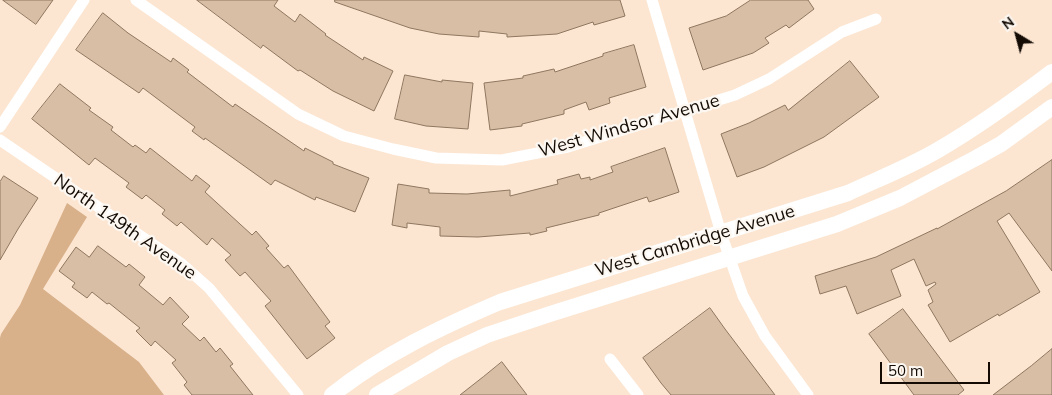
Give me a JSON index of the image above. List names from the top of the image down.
{
  "streets": {
    "street": ["West Windsor Avenue", "North 149th Avenue", "West Cambridge Avenue"]
  },
  "scale_bar": "50 m",
  "north": "top left"
}
